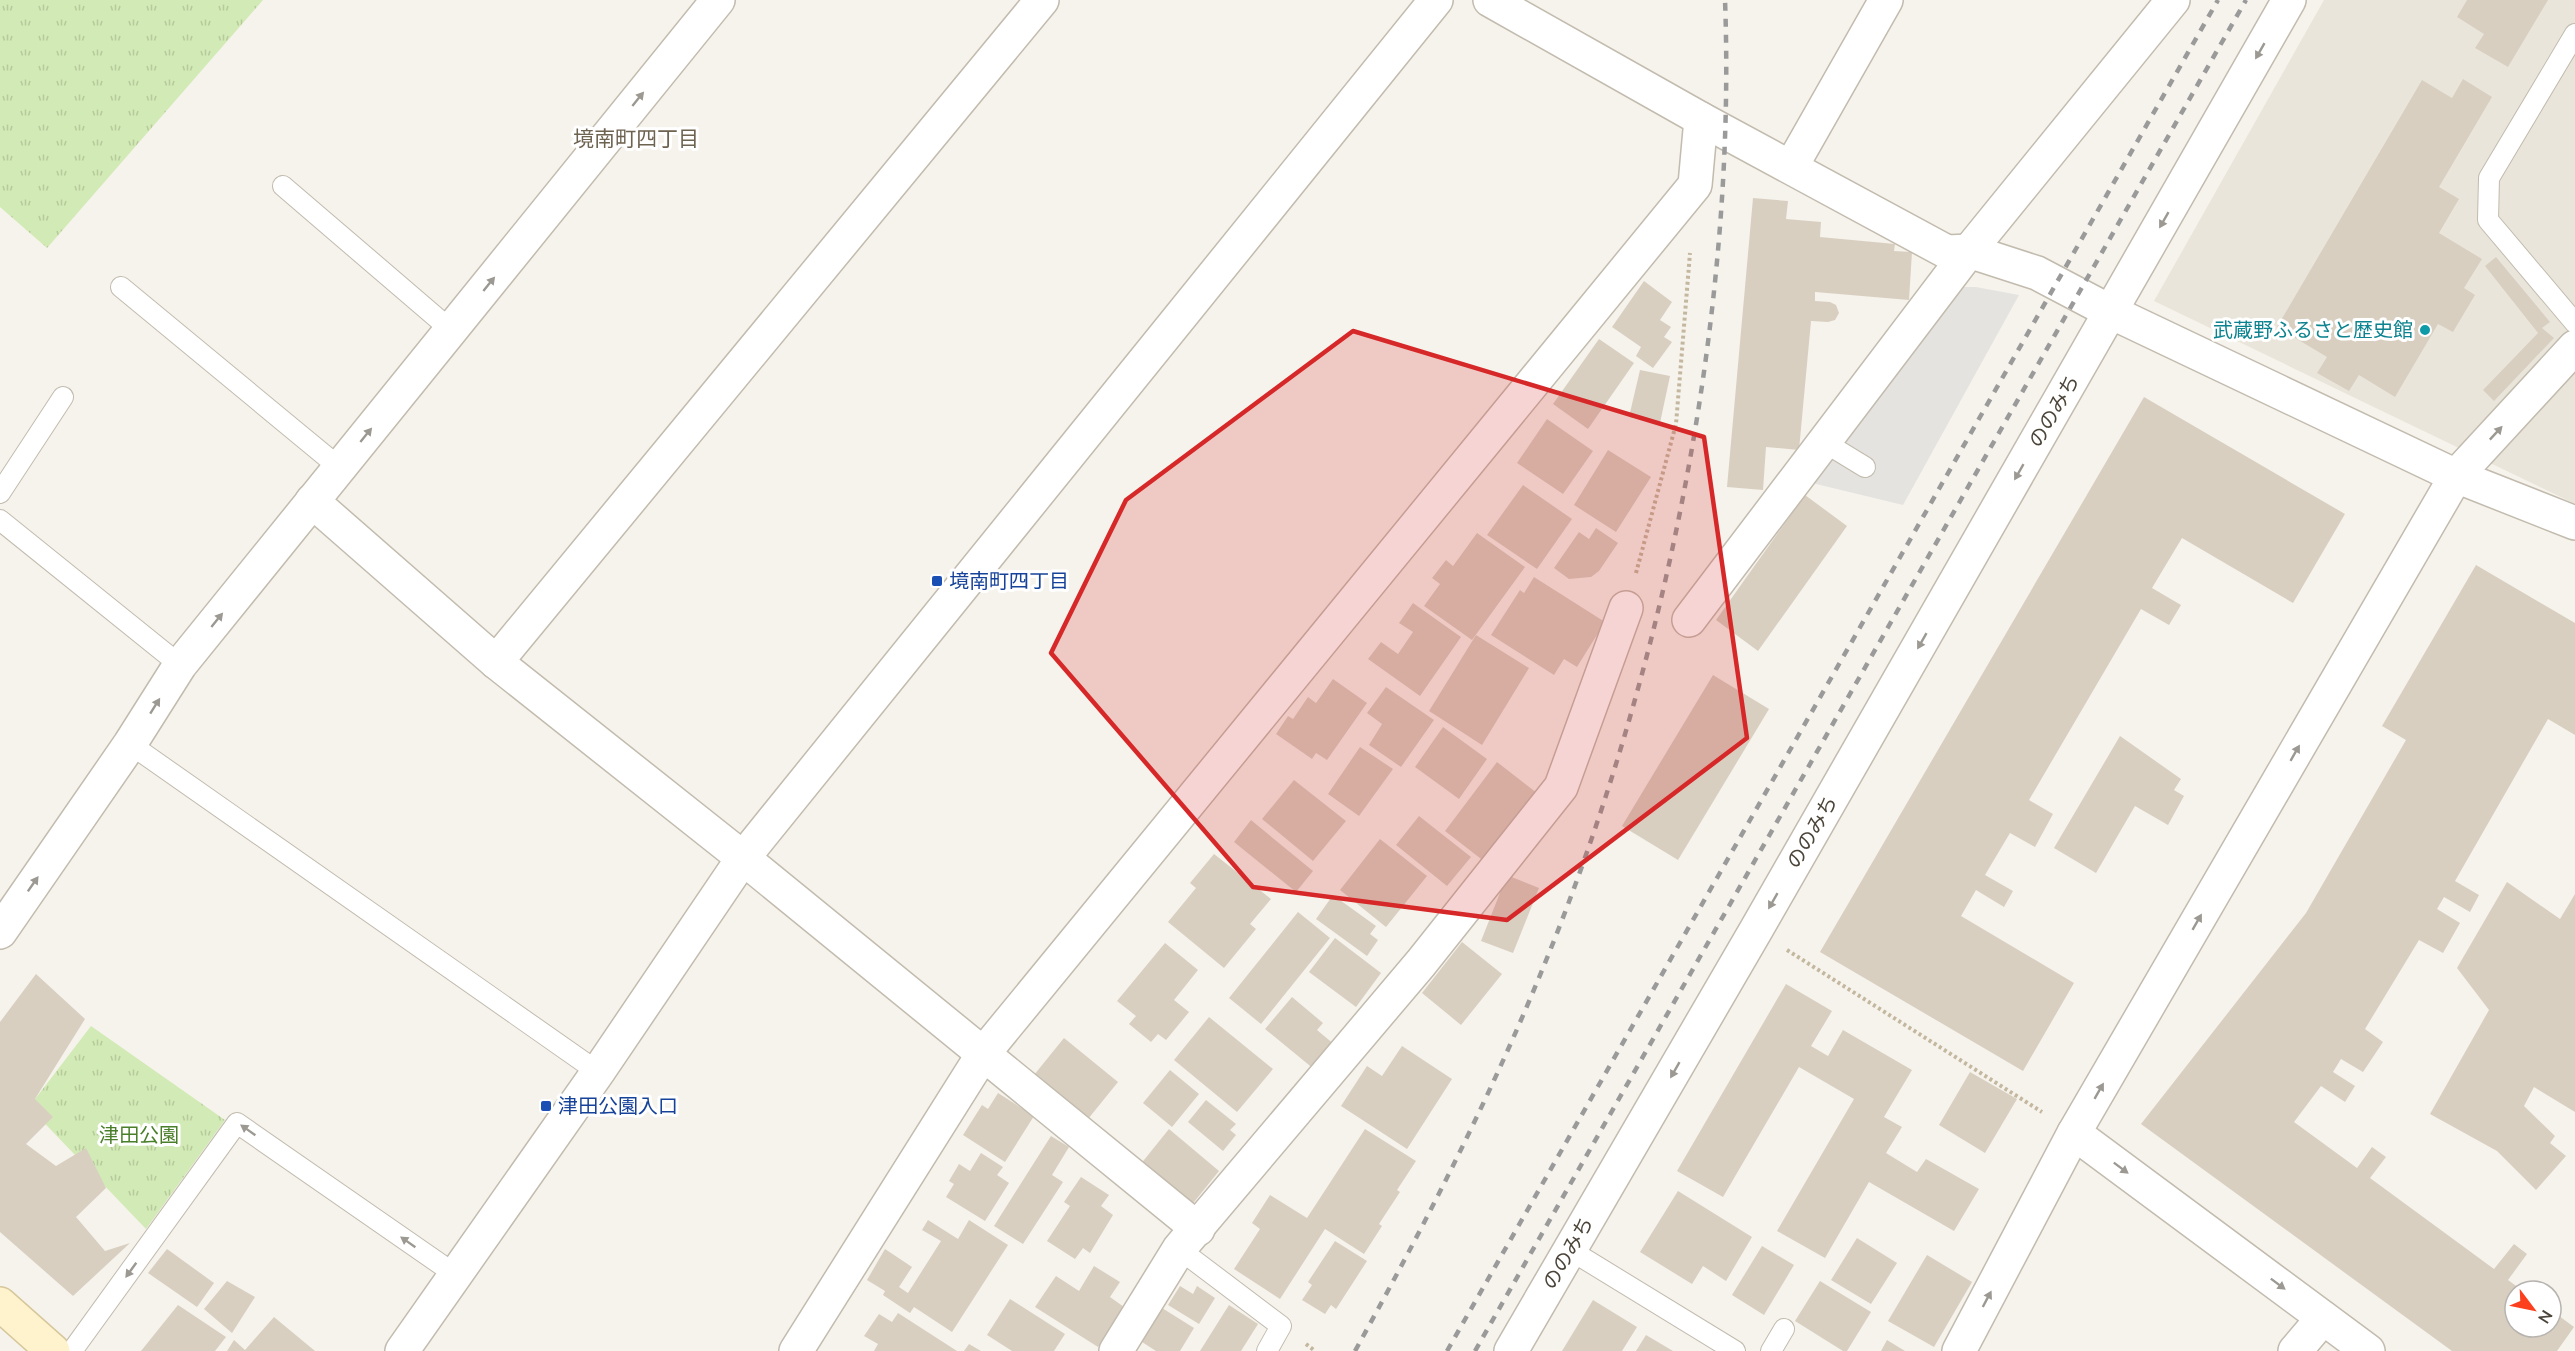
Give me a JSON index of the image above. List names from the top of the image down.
{
  "streets": {
    "street": ["ののみち"]
  },
  "districts": ["境南町四丁目"],
  "parks": ["津田公園"],
  "places": {
    "other": ["武蔵野ふるさと歴史館"],
    "transit": ["境南町四丁目", "津田公園入口"]
  },
  "north": "bottom right"
}
